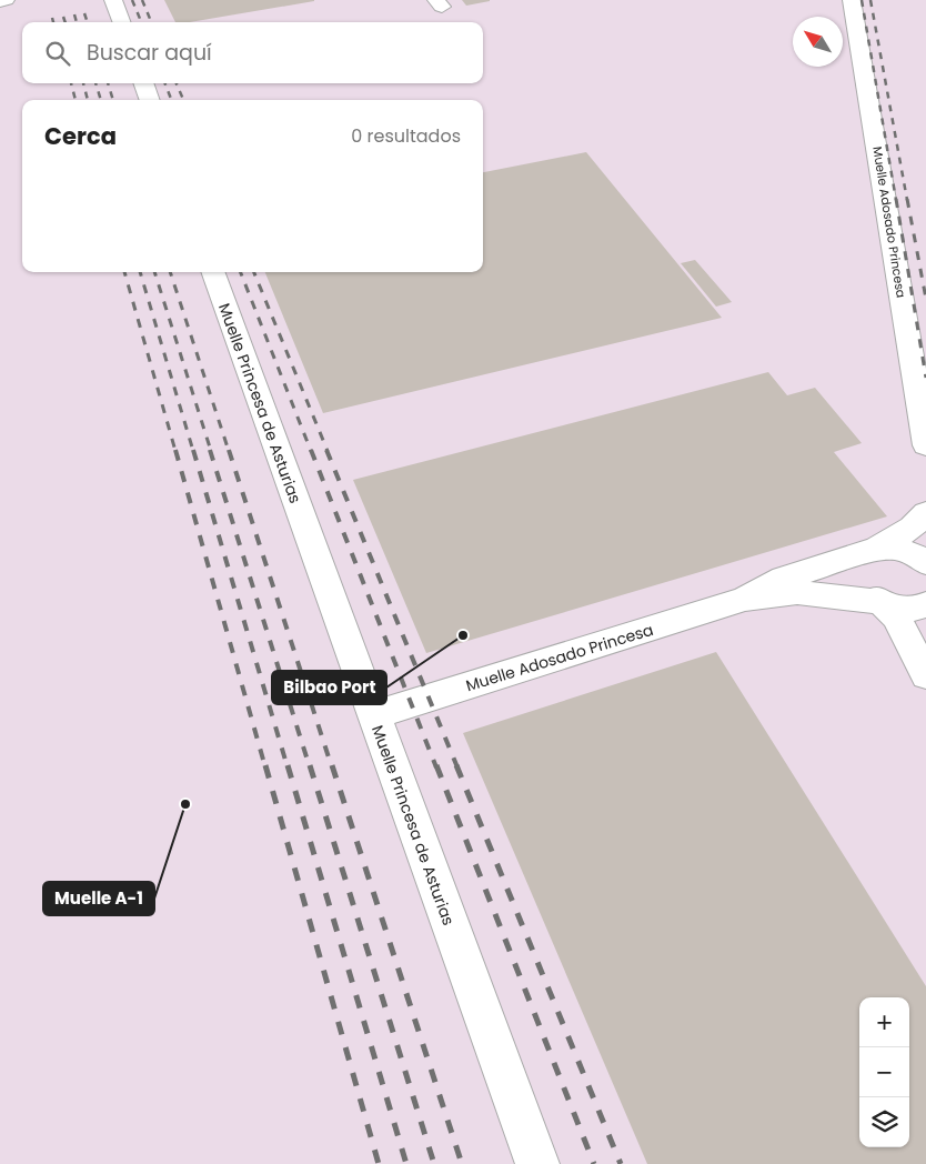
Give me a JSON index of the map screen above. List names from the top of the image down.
{
  "streets": {
    "street": ["Muelle Adosado Princesa", "Muelle Princesa de Asturias"]
  },
  "crossings": [
    ["Muelle Adosado Princesa", "Muelle Princesa de Asturias"]
  ],
  "places": ["Bilbao Port", "Muelle A-1"],
  "north": "top left",
  "page": {
    "search": "Buscar aquí",
    "heading": ["Cerca", "0 resultados"],
    "map_buttons": ["+", "−"]
  }
}
